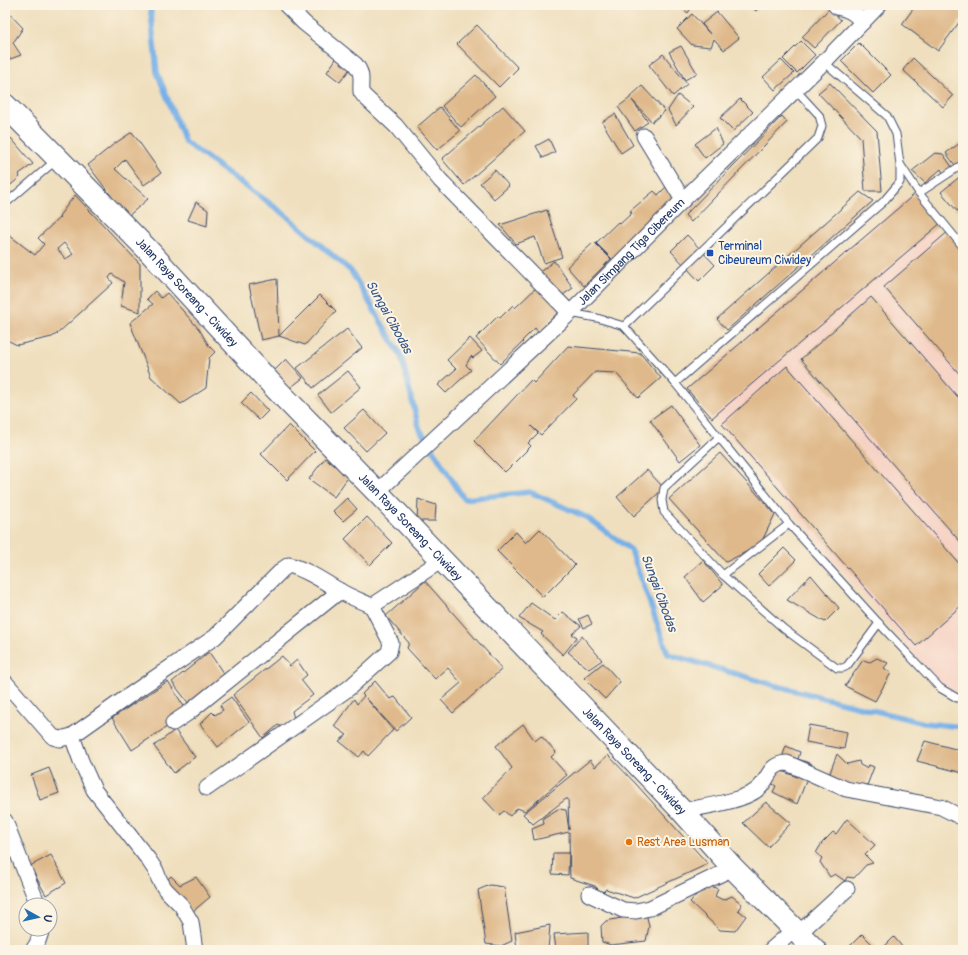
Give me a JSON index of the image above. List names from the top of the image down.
{
  "streets": {
    "highway": ["Jalan Raya Soreang - Ciwidey"],
    "street": ["Jalan Simpang Tiga Cibereum"]
  },
  "crossings": [
    ["Jalan Simpang Tiga Cibereum", "Jalan Raya Soreang - Ciwidey"]
  ],
  "water": ["Sungai Cibodas"],
  "places": {
    "transit": ["Terminal Cibeureum Ciwidey"],
    "other": ["Rest Area Lusman"]
  },
  "north": "right"
}
